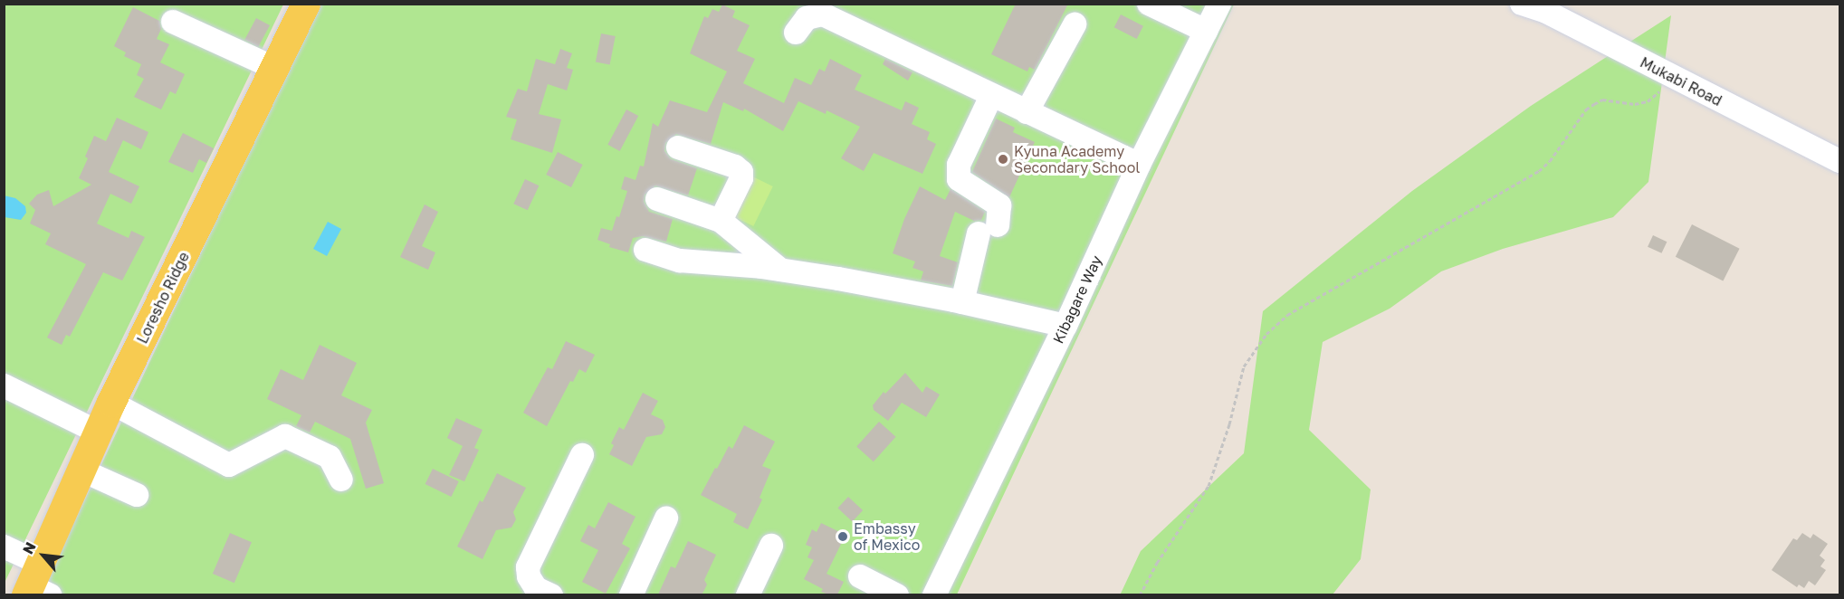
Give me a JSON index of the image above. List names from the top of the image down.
{
  "streets": {
    "main road": ["Loresho Ridge"],
    "street": ["Mukabi Road", "Kibagare Way"]
  },
  "places": ["Kyuna Academy Secondary School", "Embassy of Mexico"],
  "north": "top left"
}
